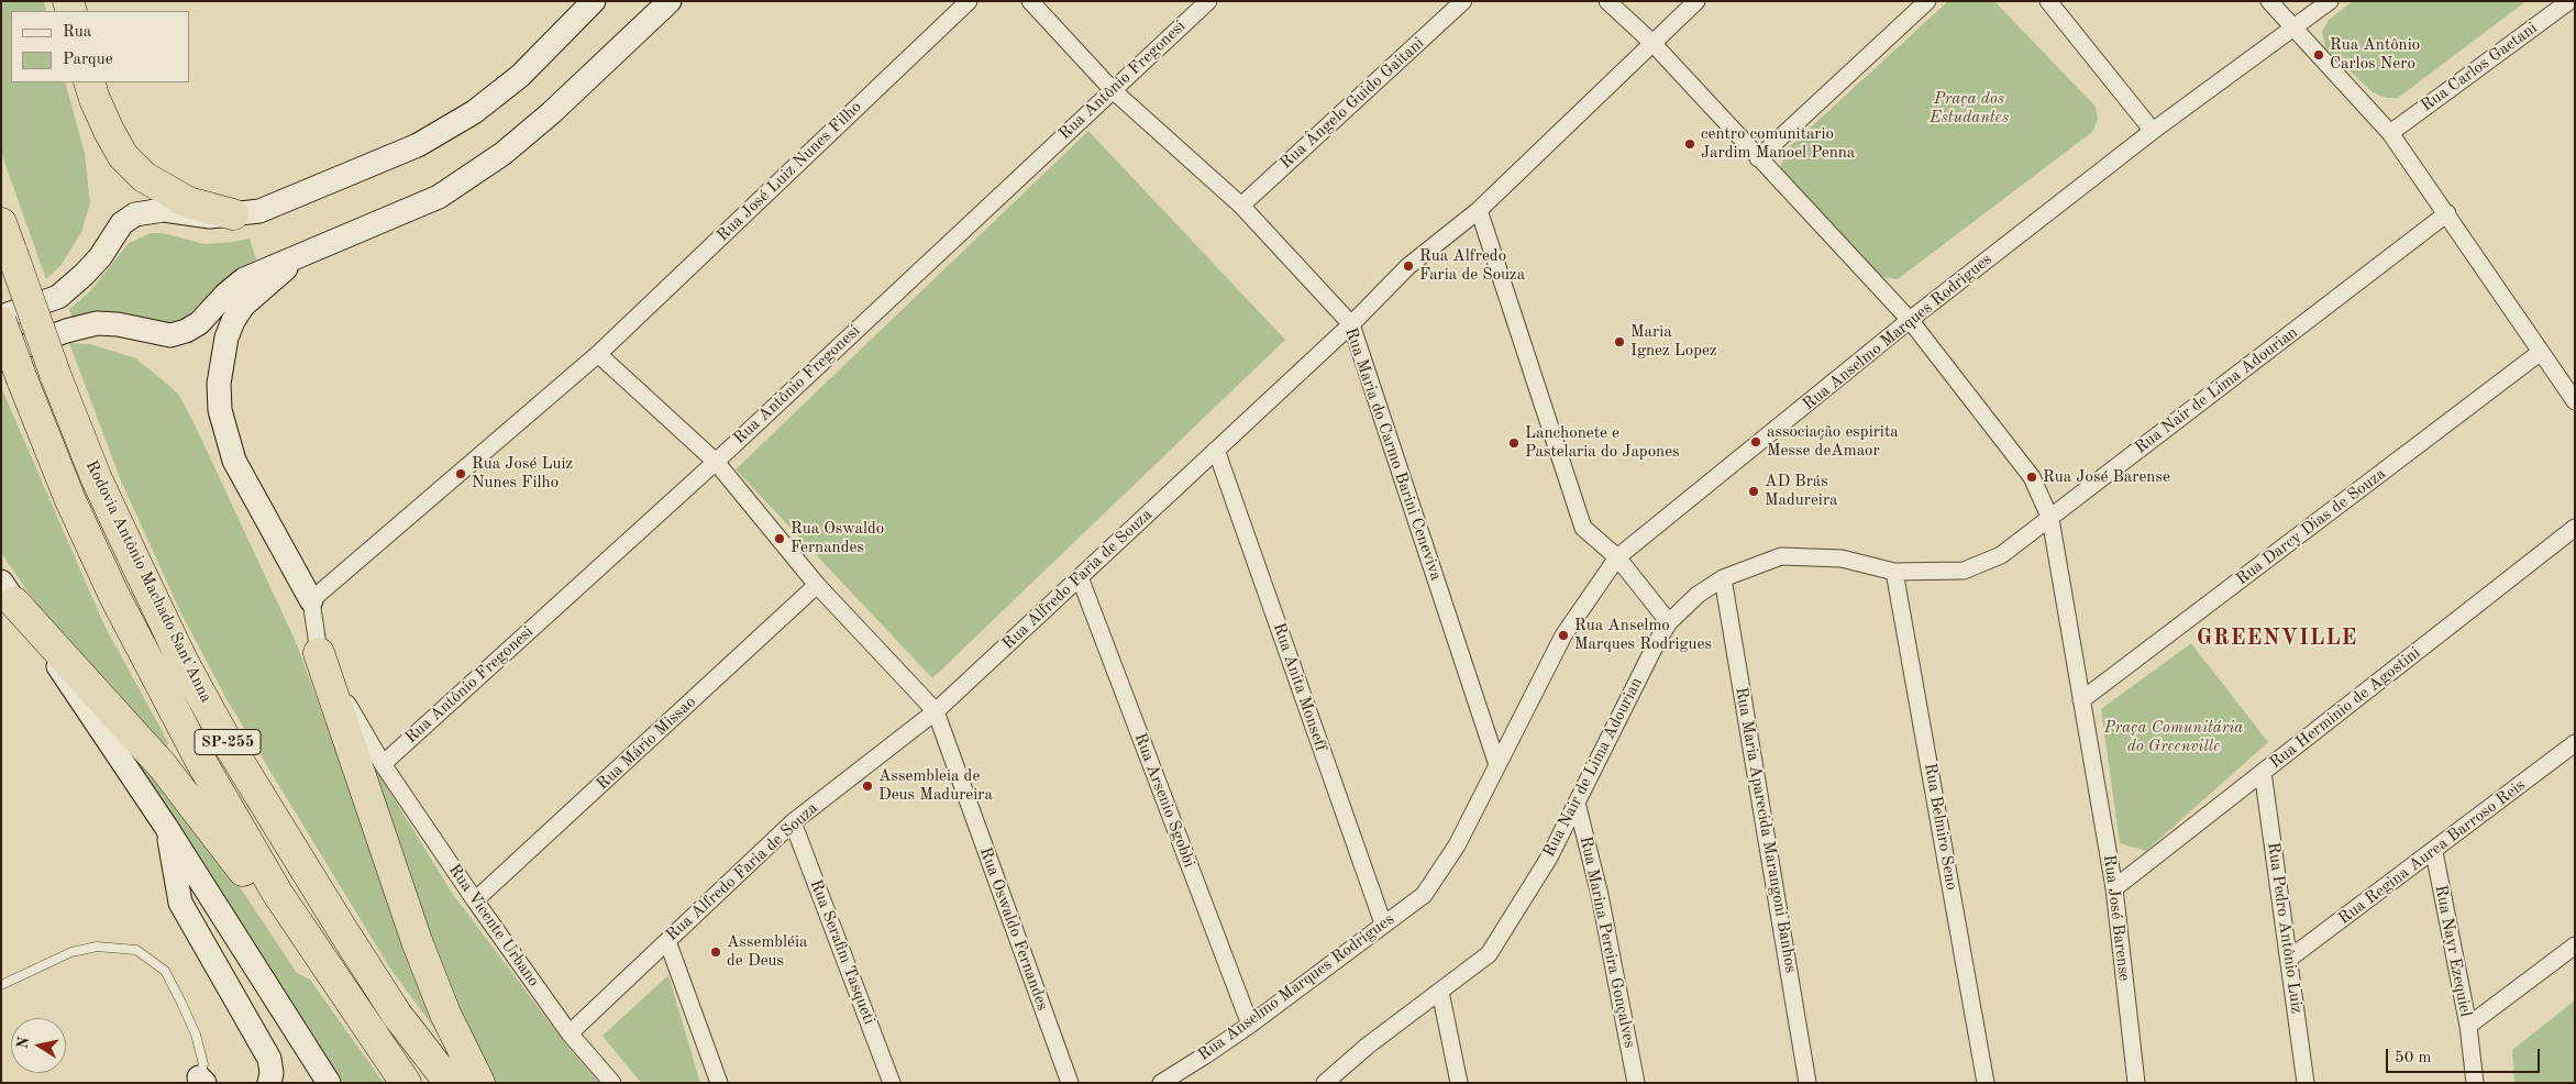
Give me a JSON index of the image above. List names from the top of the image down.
{
  "streets": {
    "highway": ["Rodovia Antônio Machado Sant'Anna", "SP-255"],
    "street": [
      "Rua Carlos Gaetani",
      "Rua Antônio Fregonesi",
      "Rua Ângelo Guido Gaitani",
      "Rua José Luiz Nunes Filho",
      "Rua Anselmo Marques Rodrigues",
      "Rua Nair de Lima Adourian",
      "Rua Maria do Carmo Barini Ceneviva",
      "Rua Darcy Dias de Souza",
      "Rua Alfredo Faria de Souza",
      "Rua Anita Monseff",
      "Rua Herminio de Agostini",
      "Rua Mário Missao",
      "Rua Arsenio Sgobbi",
      "Rua Belmiro Seno",
      "Rua Maria Aparecida Marangoni Banhos",
      "Rua Regina Aurea Barroso Reis",
      "Rua José Barense",
      "Rua Vicente Urbano",
      "Rua Pedro Antônio Luiz",
      "Rua Oswaldo Fernandes",
      "Rua Marina Pereira Gonçalves",
      "Rua Nayr Ezequiel",
      "Rua Serafim Tasqueti"
    ]
  },
  "crossings": [
    ["Rua Antônio Fregonesi", "Rua Maria do Carmo Barini Ceneviva"],
    ["Rua Antônio Fregonesi", "Rua Vicente Urbano"],
    ["Rua Antônio Fregonesi", "Rua Oswaldo Fernandes"],
    ["Rua Ângelo Guido Gaitani", "Rua Maria do Carmo Barini Ceneviva"],
    ["Rua José Luiz Nunes Filho", "Rua Oswaldo Fernandes"],
    ["Rua Anselmo Marques Rodrigues", "Rua Maria do Carmo Barini Ceneviva"],
    ["Rua Anselmo Marques Rodrigues", "Rua Anita Monseff"],
    ["Rua Anselmo Marques Rodrigues", "Rua Arsenio Sgobbi"],
    ["Rua Anselmo Marques Rodrigues", "Rua José Barense"],
    ["Rua Nair de Lima Adourian", "Rua Belmiro Seno"],
    ["Rua Nair de Lima Adourian", "Rua Maria Aparecida Marangoni Banhos"],
    ["Rua Nair de Lima Adourian", "Rua José Barense"],
    ["Rua Nair de Lima Adourian", "Rua Marina Pereira Gonçalves"],
    ["Rua Maria do Carmo Barini Ceneviva", "Rua Alfredo Faria de Souza"],
    ["Rua Darcy Dias de Souza", "Rua José Barense"],
    ["Rua Alfredo Faria de Souza", "Rua Anita Monseff"],
    ["Rua Alfredo Faria de Souza", "Rua Arsenio Sgobbi"],
    ["Rua Alfredo Faria de Souza", "Rua José Barense"],
    ["Rua Alfredo Faria de Souza", "Rua Vicente Urbano"],
    ["Rua Alfredo Faria de Souza", "Rua Oswaldo Fernandes"],
    ["Rua Alfredo Faria de Souza", "Rua Serafim Tasqueti"],
    ["Rua Herminio de Agostini", "Rua José Barense"],
    ["Rua Herminio de Agostini", "Rua Pedro Antônio Luiz"],
    ["Rua Mário Missao", "Rua Vicente Urbano"],
    ["Rua Mário Missao", "Rua Oswaldo Fernandes"],
    ["Rua Regina Aurea Barroso Reis", "Rua Pedro Antônio Luiz"],
    ["Rua Regina Aurea Barroso Reis", "Rua Nayr Ezequiel"]
  ],
  "districts": ["GREENVILLE"],
  "parks": ["Praça dos Estudantes", "Praça Comunitária do Greenville"],
  "places": [
    "Rua Antônio Carlos Nero",
    "centro comunitario Jardim Manoel Penna",
    "Rua Alfredo Faria de Souza",
    "Maria Ignez Lopez",
    "associação espirita Messe deAmaor",
    "Lanchonete e Pastelaria do Japones",
    "Rua José Luiz Nunes Filho",
    "Rua José Barense",
    "AD Brás Madureira",
    "Rua Oswaldo Fernandes",
    "Rua Anselmo Marques Rodrigues",
    "Assembleia de Deus Madureira",
    "Assembléia de Deus"
  ],
  "legend": ["Rua", "Parque"],
  "scale_bar": "50 m",
  "north": "left"
}
